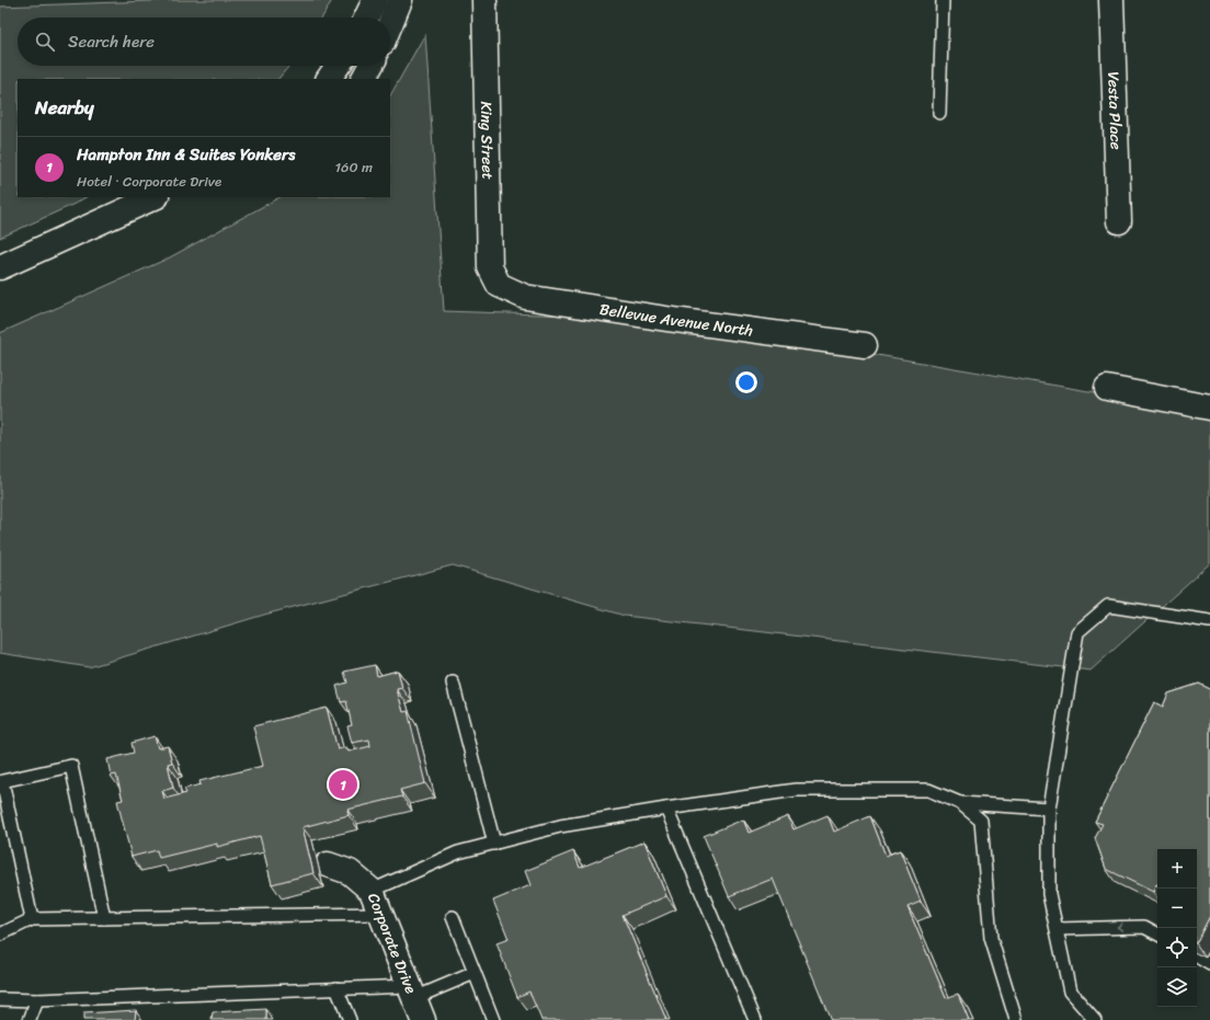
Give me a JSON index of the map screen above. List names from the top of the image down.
{
  "streets": {
    "street": [
      "Vesta Place",
      "King Street",
      "Bellevue Avenue North",
      "Corporate Drive"
    ]
  },
  "crossings": [
    ["King Street", "Bellevue Avenue North"]
  ],
  "page": {
    "search": "Search here",
    "heading": "Nearby",
    "list": [
      {
        "mark": "1",
        "name": "Hampton Inn & Suites Yonkers",
        "note": "Hotel · Corporate Drive",
        "value": "160 m"
      }
    ],
    "pins": "1",
    "map_buttons": ["+", "−"]
  }
}
